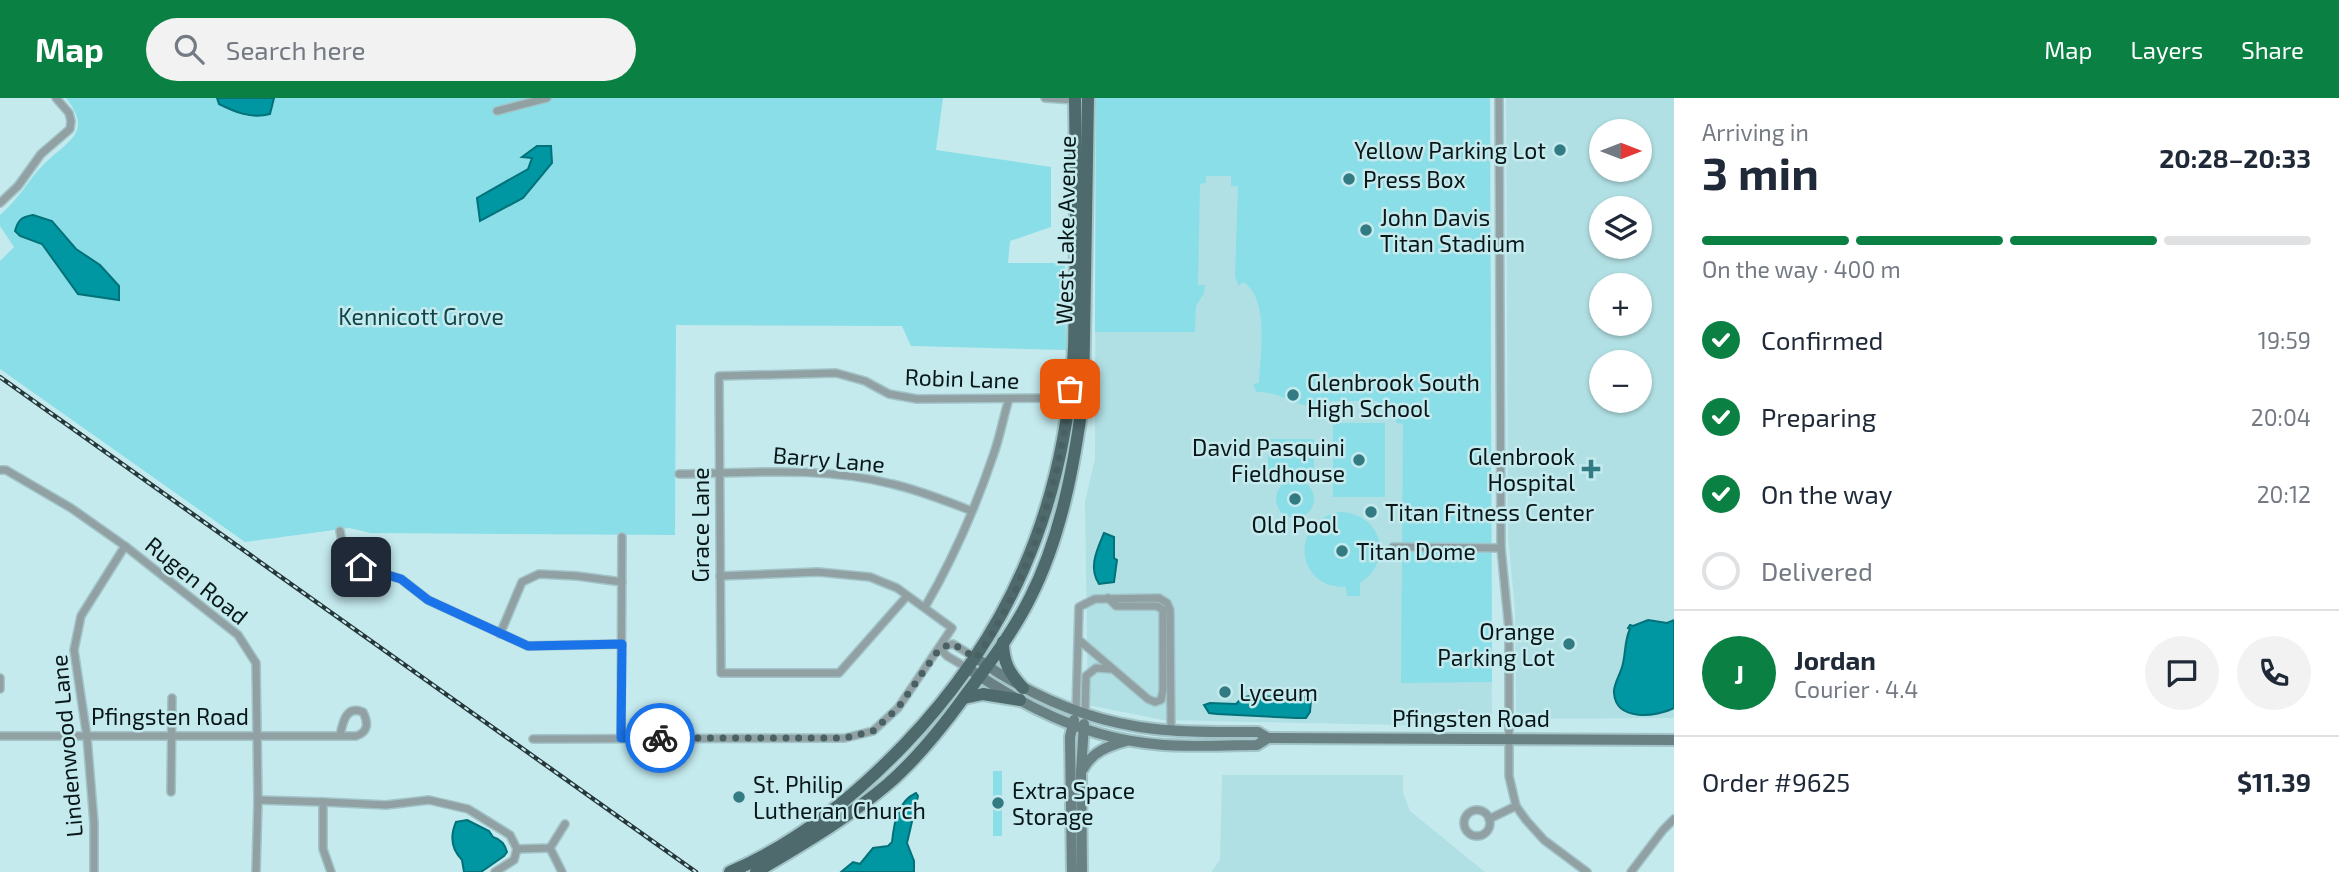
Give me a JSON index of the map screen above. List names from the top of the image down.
{
  "streets": {
    "main road": ["West Lake Avenue", "Pfingsten Road"],
    "street": [
      "Robin Lane",
      "Barry Lane",
      "Grace Lane",
      "Rugen Road",
      "Lindenwood Lane"
    ]
  },
  "crossings": [
    ["West Lake Avenue", "Robin Lane"],
    ["West Lake Avenue", "Pfingsten Road"],
    ["Robin Lane", "Grace Lane"],
    ["Barry Lane", "Grace Lane"],
    ["Rugen Road", "Pfingsten Road"],
    ["Rugen Road", "Lindenwood Lane"],
    ["Pfingsten Road", "Lindenwood Lane"]
  ],
  "parks": ["Kennicott Grove"],
  "places": {
    "other": [
      "Yellow Parking Lot",
      "Press Box",
      "John Davis Titan Stadium",
      "Glenbrook South High School",
      "David Pasquini Fieldhouse",
      "Old Pool",
      "Titan Fitness Center",
      "Titan Dome",
      "Orange Parking Lot",
      "Lyceum",
      "St. Philip Lutheran Church",
      "Extra Space Storage"
    ],
    "health": ["Glenbrook Hospital"]
  },
  "north": "right",
  "page": {
    "header": "Map",
    "search": "Search here",
    "nav": ["Map", "Layers", "Share"],
    "heading": ["3 min", "Arriving in", "20:28–20:33"],
    "panel": [
      "Jordan",
      "Courier · 4.4",
      "Order #9625",
      "$11.39"
    ],
    "map_buttons": ["+", "−"],
    "bar": "On the way · 400 m",
    "list": [
      ["Confirmed", "19:59"],
      ["Preparing", "20:04"],
      ["On the way", "20:12"],
      "Delivered"
    ],
    "round": "J"
  }
}
